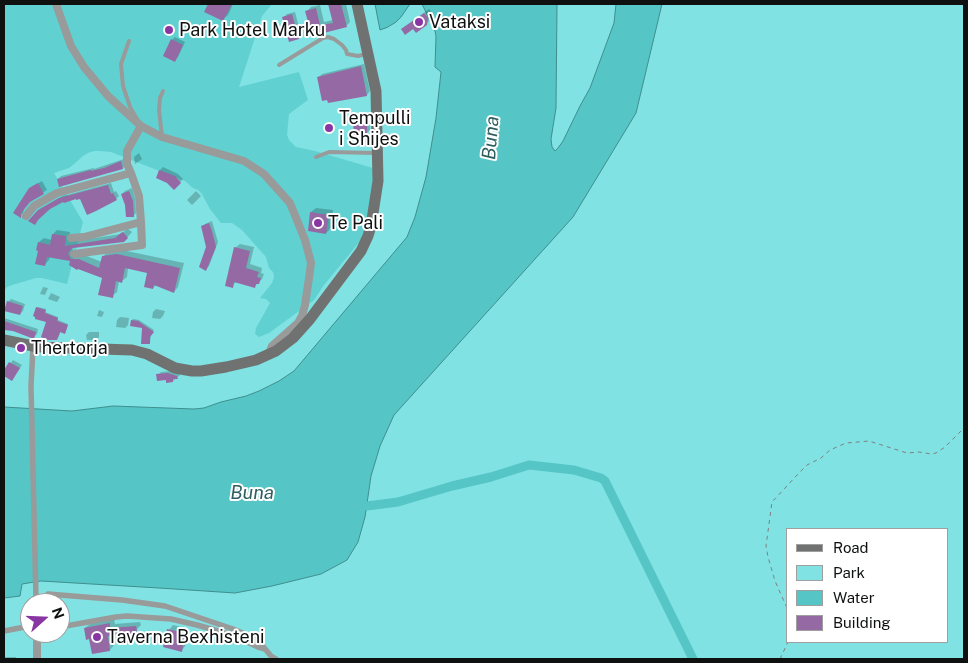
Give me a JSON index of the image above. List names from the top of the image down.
{
  "water": ["Buna"],
  "places": [
    "Vataksi",
    "Park Hotel Marku",
    "Tempulli i Shijes",
    "Te Pali",
    "Thertorja",
    "Taverna Bexhisteni"
  ],
  "legend": [
    "Road",
    "Park",
    "Water",
    "Building"
  ],
  "north": "right"
}
